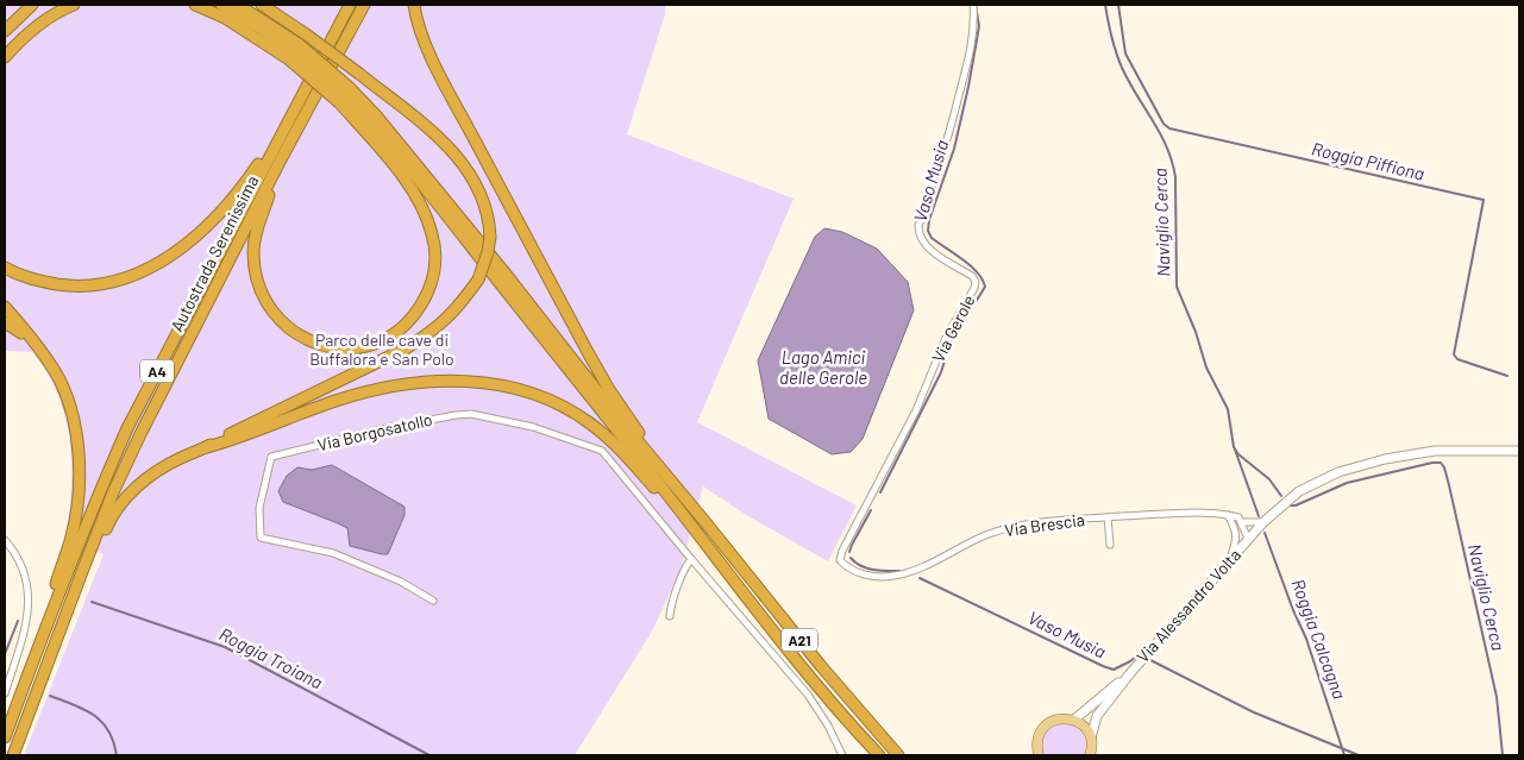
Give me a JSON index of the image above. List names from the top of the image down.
{
  "streets": {
    "highway": ["Autostrada Serenissima", "A4", "A21"],
    "main road": ["Via Alessandro Volta"],
    "street": ["Via Gerole", "Via Borgosatollo", "Via Brescia"]
  },
  "crossings": [
    ["Via Gerole", "Via Brescia"]
  ],
  "water": [
    "Roggia Piffiona",
    "Vaso Musia",
    "Naviglio Cerca",
    "Lago Amici delle Gerole",
    "Roggia Calcagna",
    "Roggia Troiana"
  ],
  "parks": ["Parco delle cave di Buffalora e San Polo"]
}
